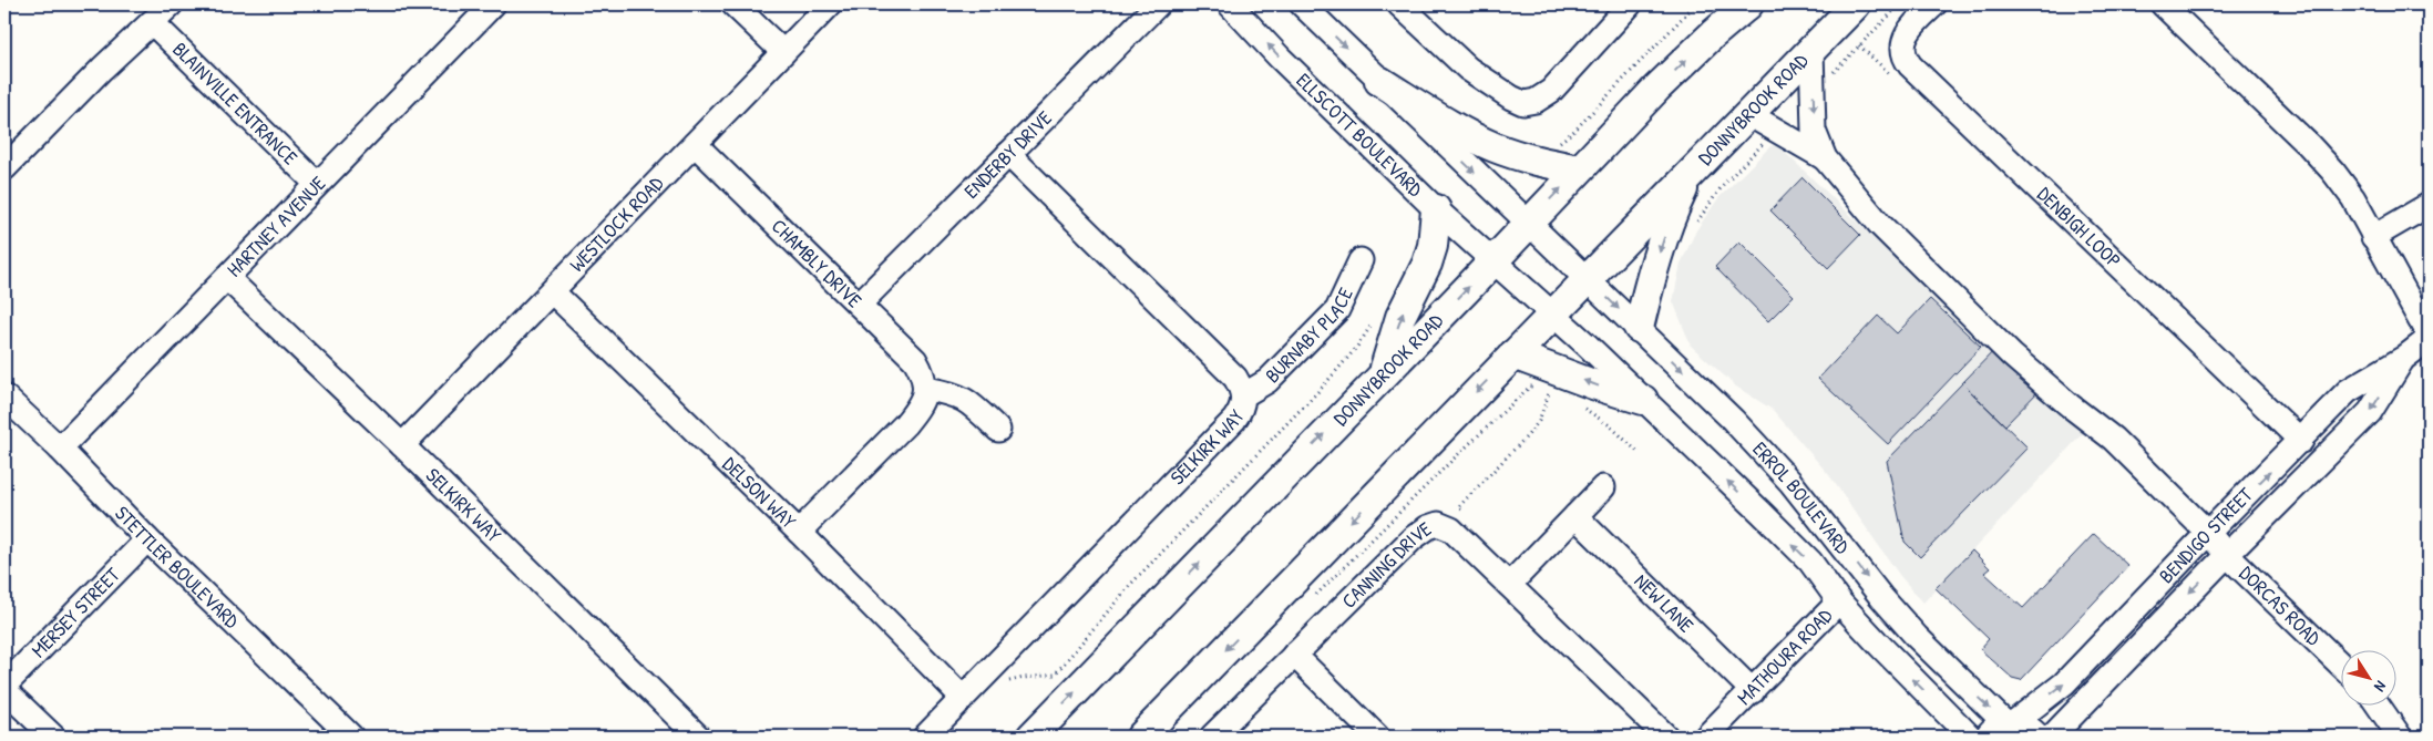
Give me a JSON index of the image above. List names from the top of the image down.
{
  "streets": {
    "main road": ["DONNYBROOK ROAD"],
    "street": [
      "BLAINVILLE ENTRANCE",
      "ELLSCOTT BOULEVARD",
      "ENDERBY DRIVE",
      "WESTLOCK ROAD",
      "HARTNEY AVENUE",
      "DENBIGH LOOP",
      "CHAMBLY DRIVE",
      "BURNABY PLACE",
      "SELKIRK WAY",
      "DELSON WAY",
      "ERROL BOULEVARD",
      "BENDIGO STREET",
      "STETTLER BOULEVARD",
      "CANNING DRIVE",
      "NEW LANE",
      "DORCAS ROAD",
      "MERSEY STREET",
      "MATHOURA ROAD"
    ]
  },
  "crossings": [
    ["BLAINVILLE ENTRANCE", "HARTNEY AVENUE"],
    ["DONNYBROOK ROAD", "ELLSCOTT BOULEVARD"],
    ["DONNYBROOK ROAD", "ERROL BOULEVARD"],
    ["ELLSCOTT BOULEVARD", "ERROL BOULEVARD"],
    ["ENDERBY DRIVE", "CHAMBLY DRIVE"],
    ["ENDERBY DRIVE", "SELKIRK WAY"],
    ["WESTLOCK ROAD", "CHAMBLY DRIVE"],
    ["WESTLOCK ROAD", "SELKIRK WAY"],
    ["WESTLOCK ROAD", "DELSON WAY"],
    ["HARTNEY AVENUE", "SELKIRK WAY"],
    ["HARTNEY AVENUE", "STETTLER BOULEVARD"],
    ["DENBIGH LOOP", "BENDIGO STREET"],
    ["BURNABY PLACE", "SELKIRK WAY"],
    ["SELKIRK WAY", "DELSON WAY"],
    ["ERROL BOULEVARD", "BENDIGO STREET"],
    ["ERROL BOULEVARD", "MATHOURA ROAD"],
    ["BENDIGO STREET", "DORCAS ROAD"],
    ["STETTLER BOULEVARD", "MERSEY STREET"],
    ["NEW LANE", "MATHOURA ROAD"]
  ],
  "north": "bottom right"
}
